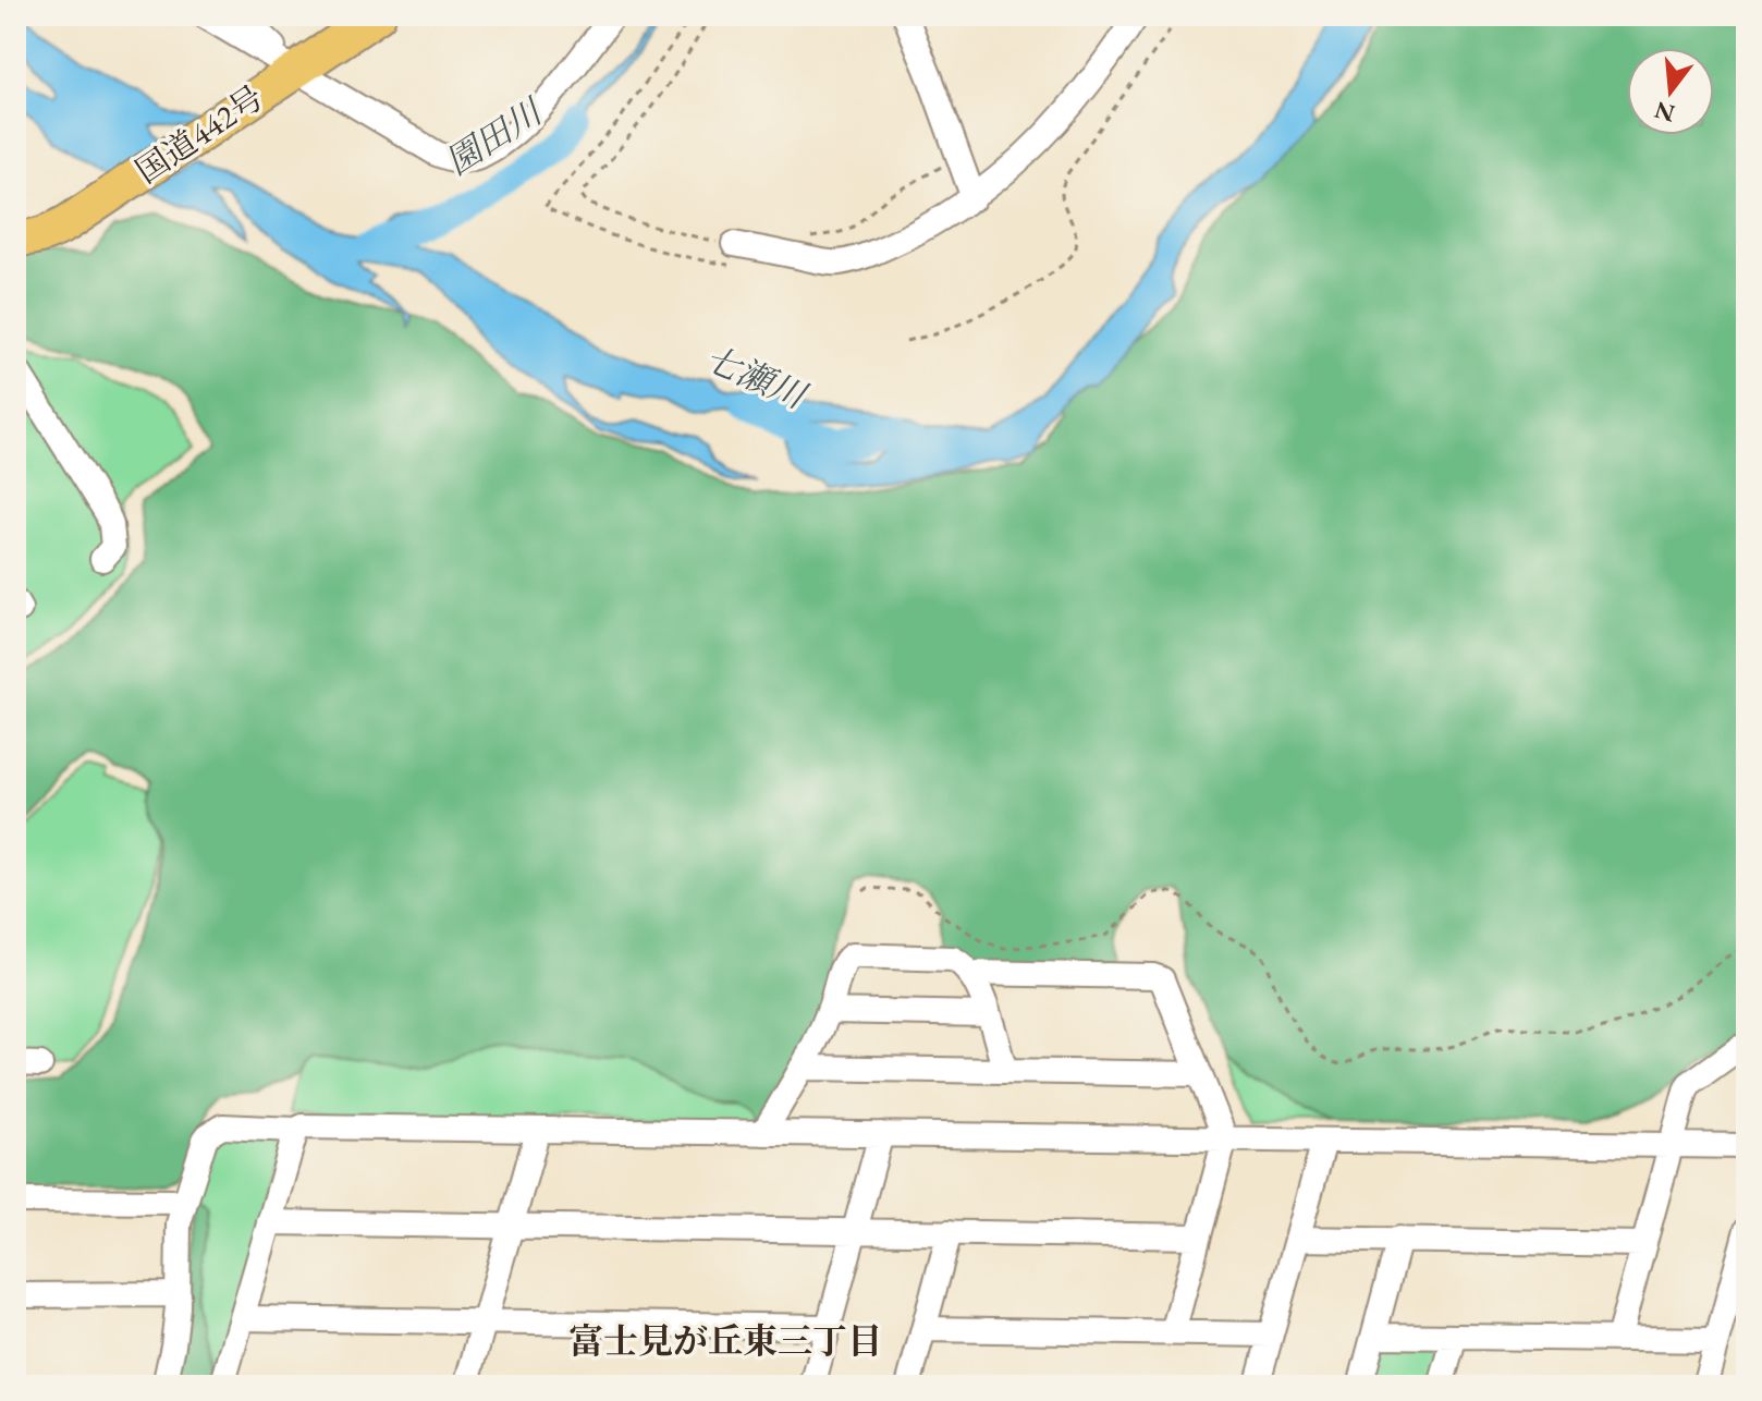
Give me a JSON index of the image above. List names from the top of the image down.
{
  "streets": {
    "highway": ["国道442号"]
  },
  "districts": ["富士見が丘東三丁目"],
  "water": ["園田川", "七瀬川"],
  "north": "bottom"
}
